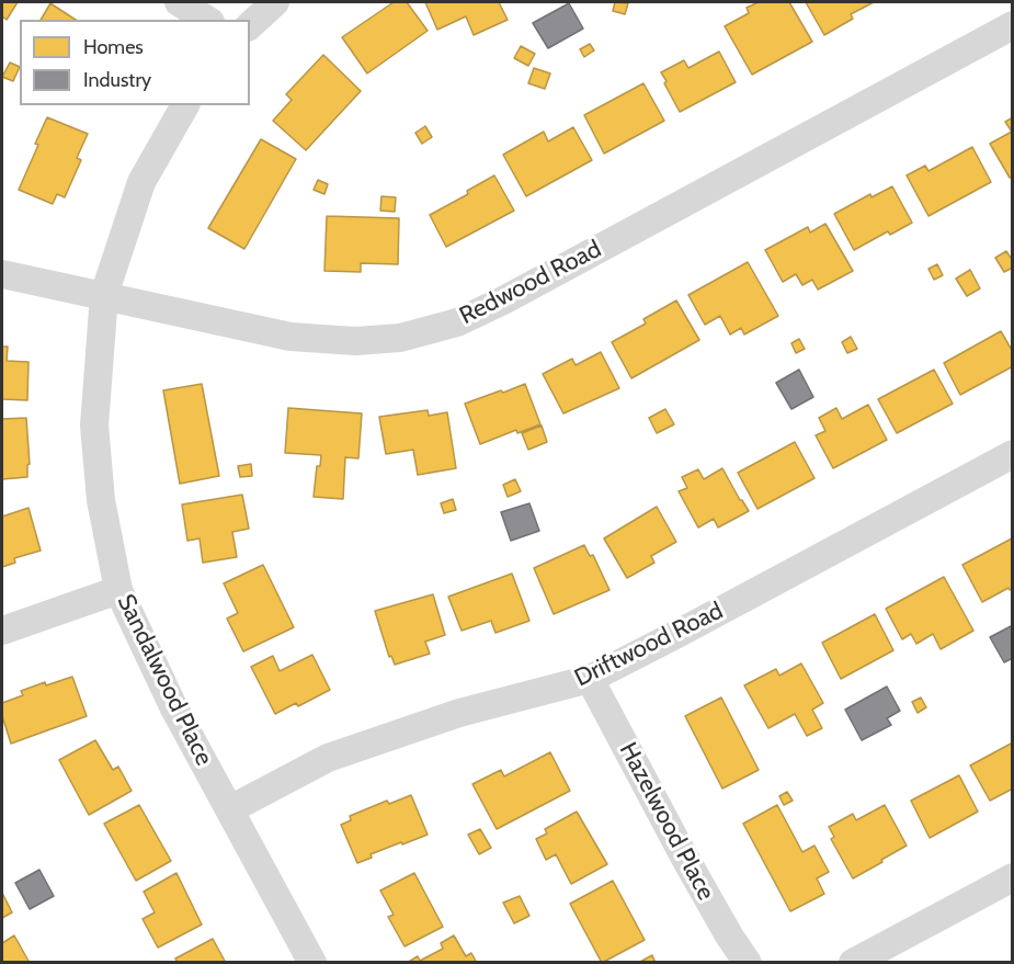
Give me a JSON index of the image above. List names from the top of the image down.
{
  "streets": {
    "street": [
      "Redwood Road",
      "Driftwood Road",
      "Sandalwood Place",
      "Hazelwood Place"
    ]
  },
  "crossings": [
    ["Redwood Road", "Sandalwood Place"],
    ["Driftwood Road", "Sandalwood Place"],
    ["Driftwood Road", "Hazelwood Place"]
  ],
  "legend": ["Homes", "Industry"]
}
